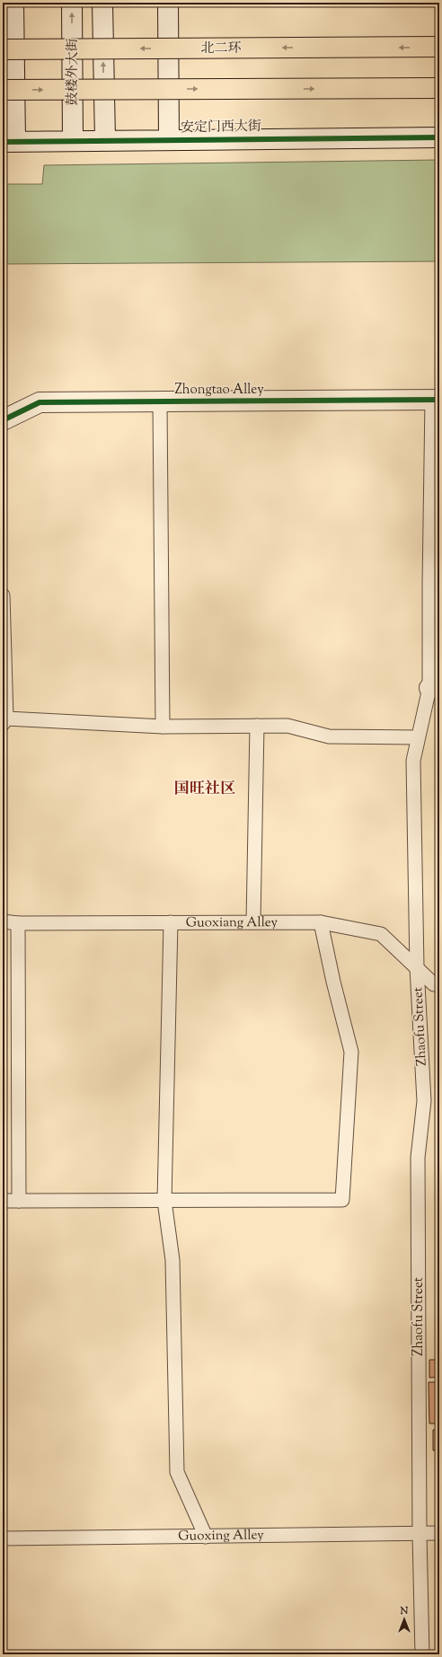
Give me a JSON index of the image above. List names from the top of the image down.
{
  "streets": {
    "highway": ["北二环"],
    "street": ["鼓楼外大街", "安定门西大街", "Zhongtao Alley"],
    "lane": ["Guoxiang Alley", "Zhaofu Street", "Guoxing Alley"]
  },
  "crossings": [
    ["鼓楼外大街", "安定门西大街"],
    ["Zhongtao Alley", "Zhaofu Street"],
    ["Guoxiang Alley", "Zhaofu Street"],
    ["Zhaofu Street", "Guoxing Alley"]
  ],
  "districts": ["国旺社区"],
  "north": "top"
}
